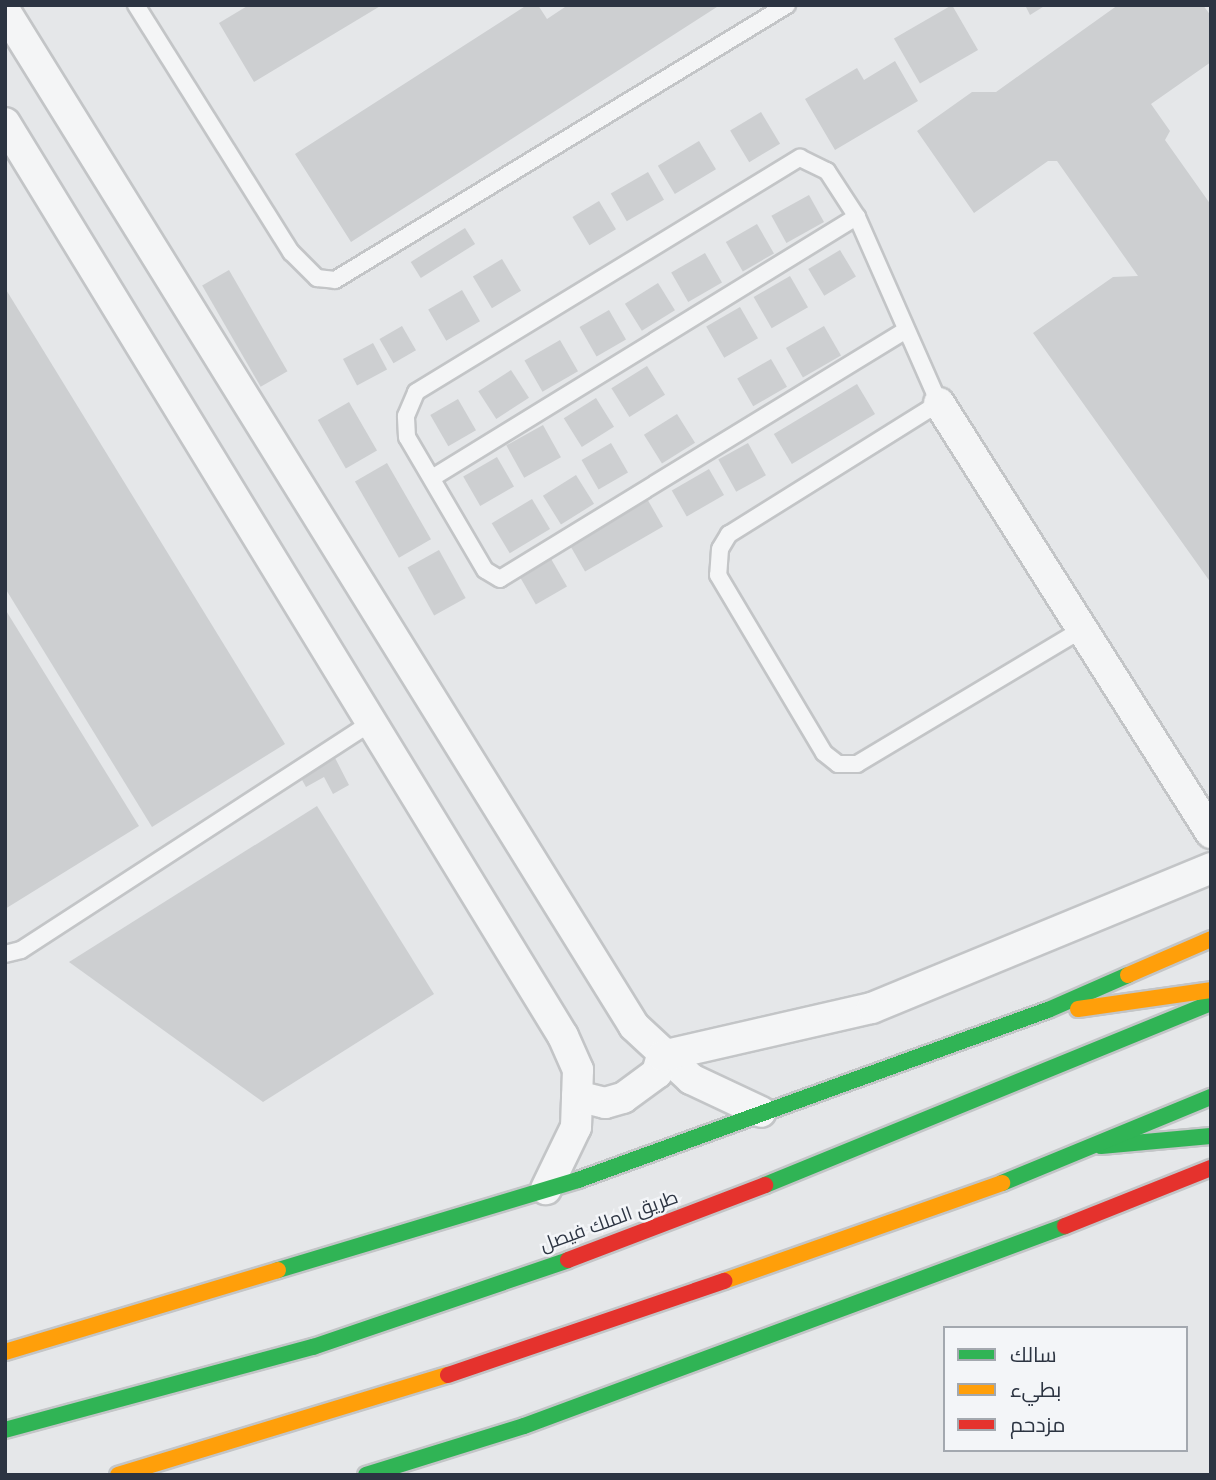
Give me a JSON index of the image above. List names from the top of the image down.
{
  "streets": {
    "main road": ["طريق الملك فيصل"]
  },
  "legend": ["سالك", "بطيء", "مزدحم"]
}
